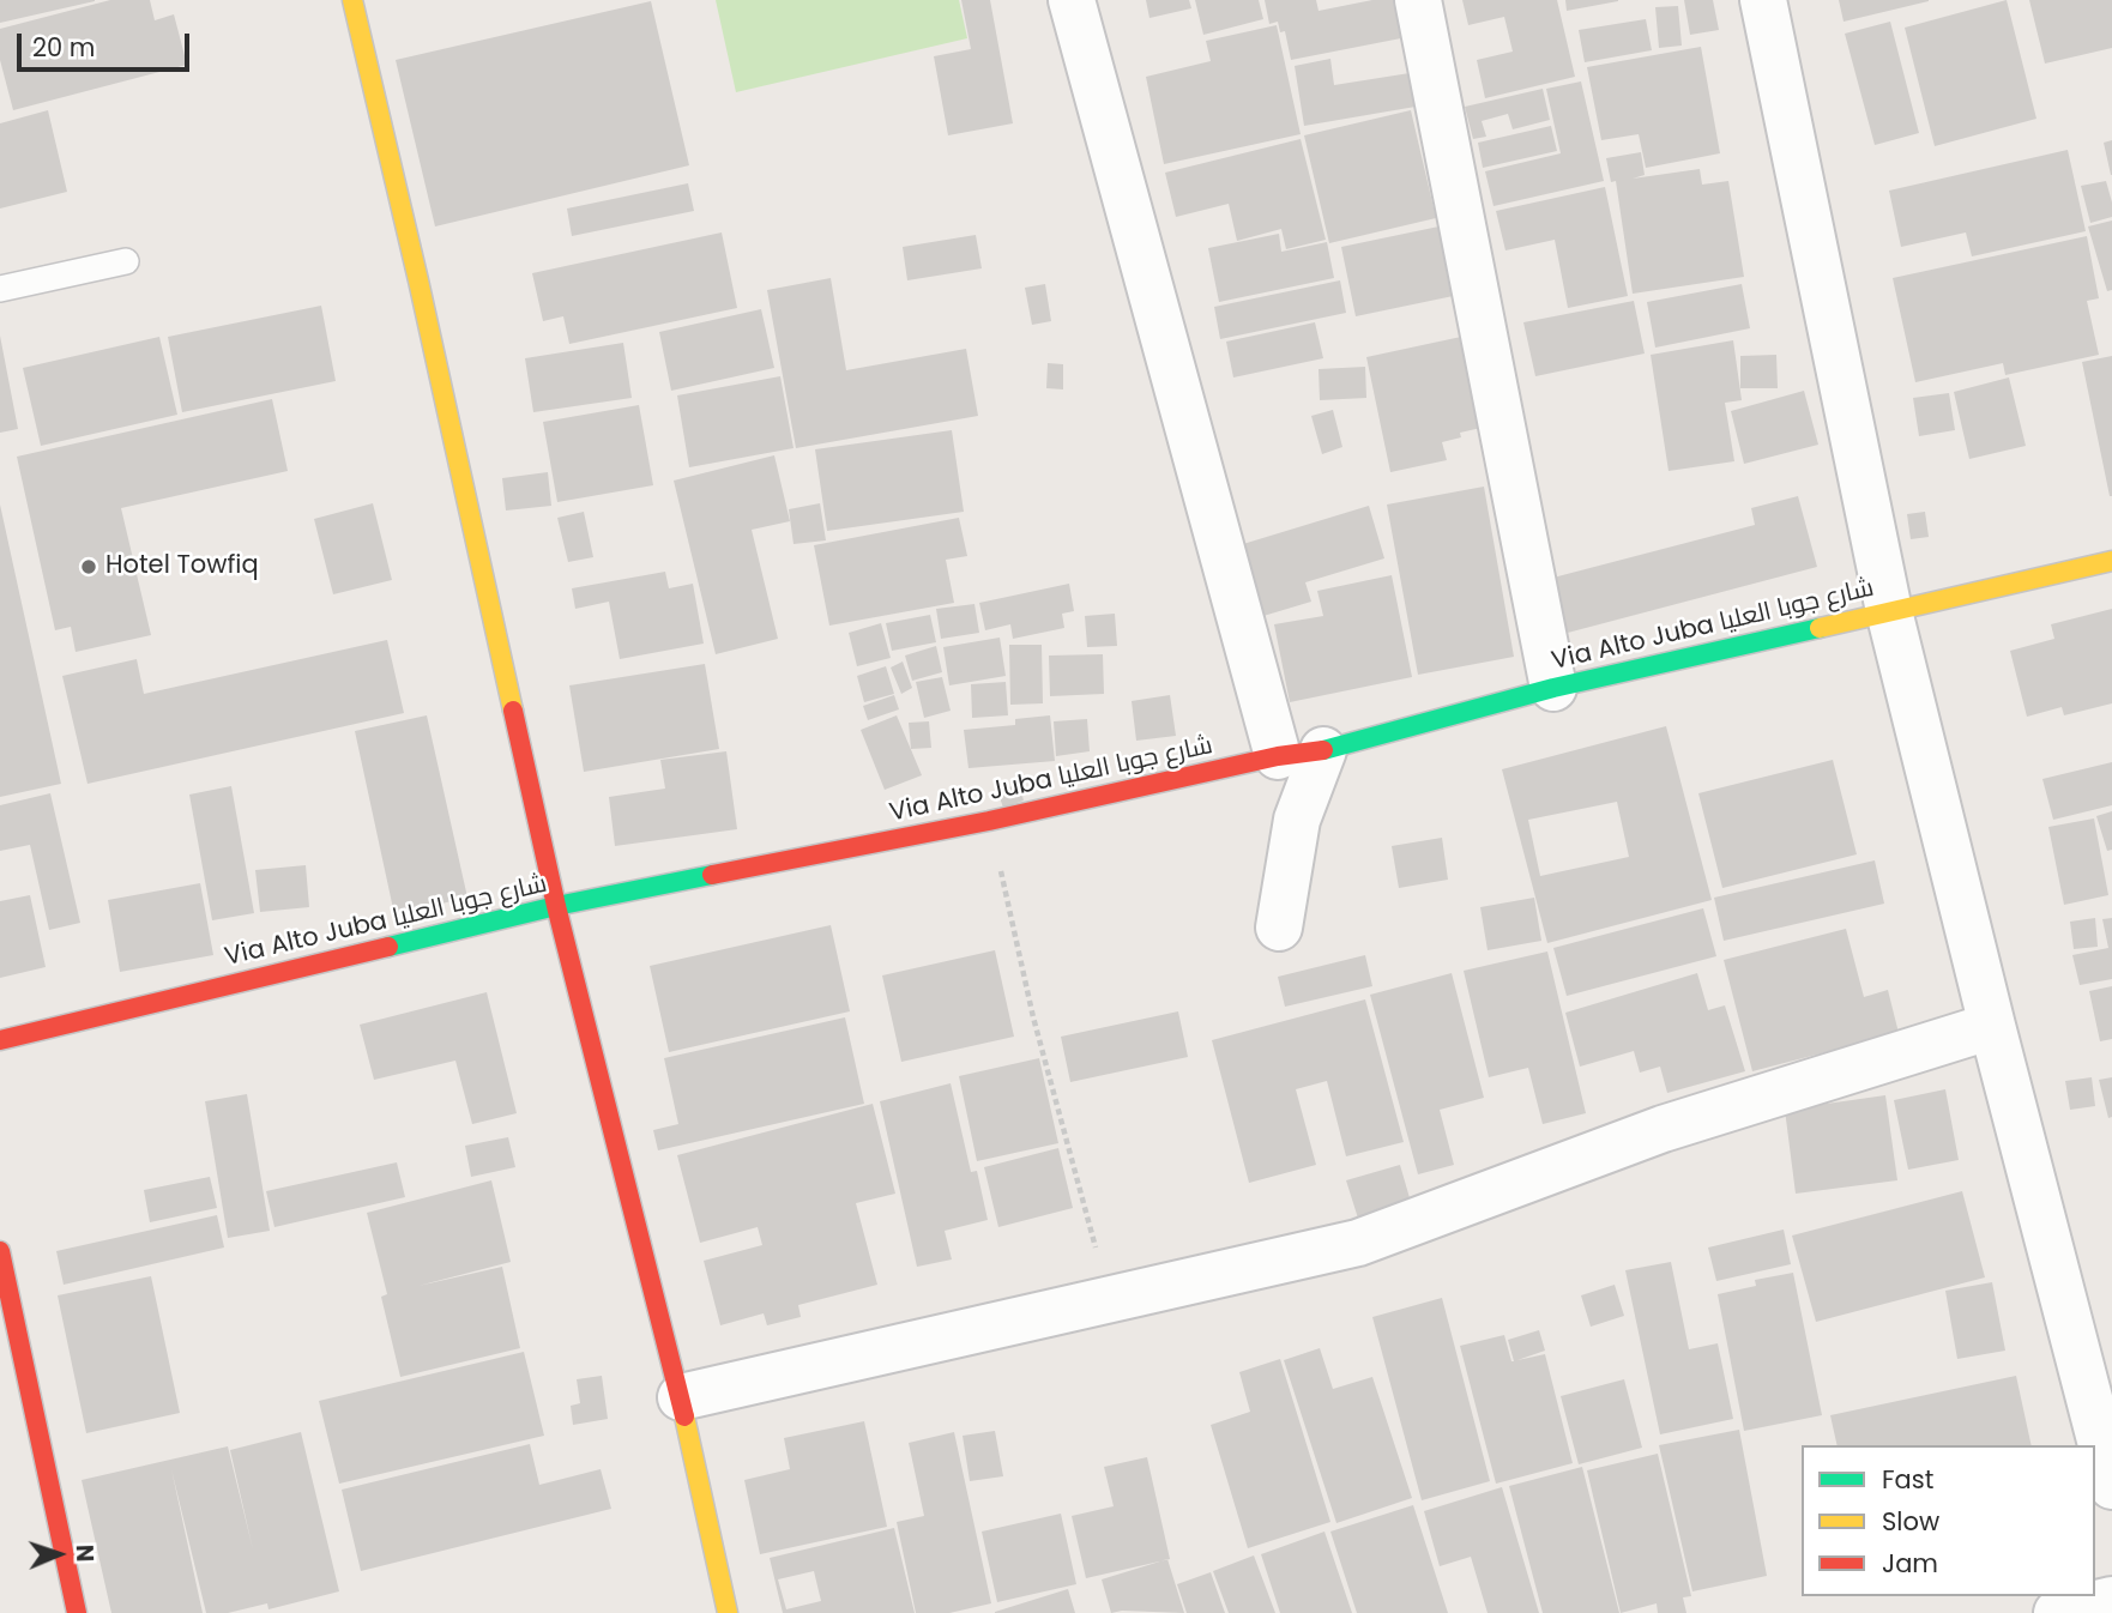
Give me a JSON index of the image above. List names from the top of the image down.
{
  "streets": {
    "street": ["Via Alto Juba شارع جوبا العليا"]
  },
  "places": ["Hotel Towfiq"],
  "legend": ["Fast", "Slow", "Jam"],
  "scale_bar": "20 m",
  "north": "right"
}
